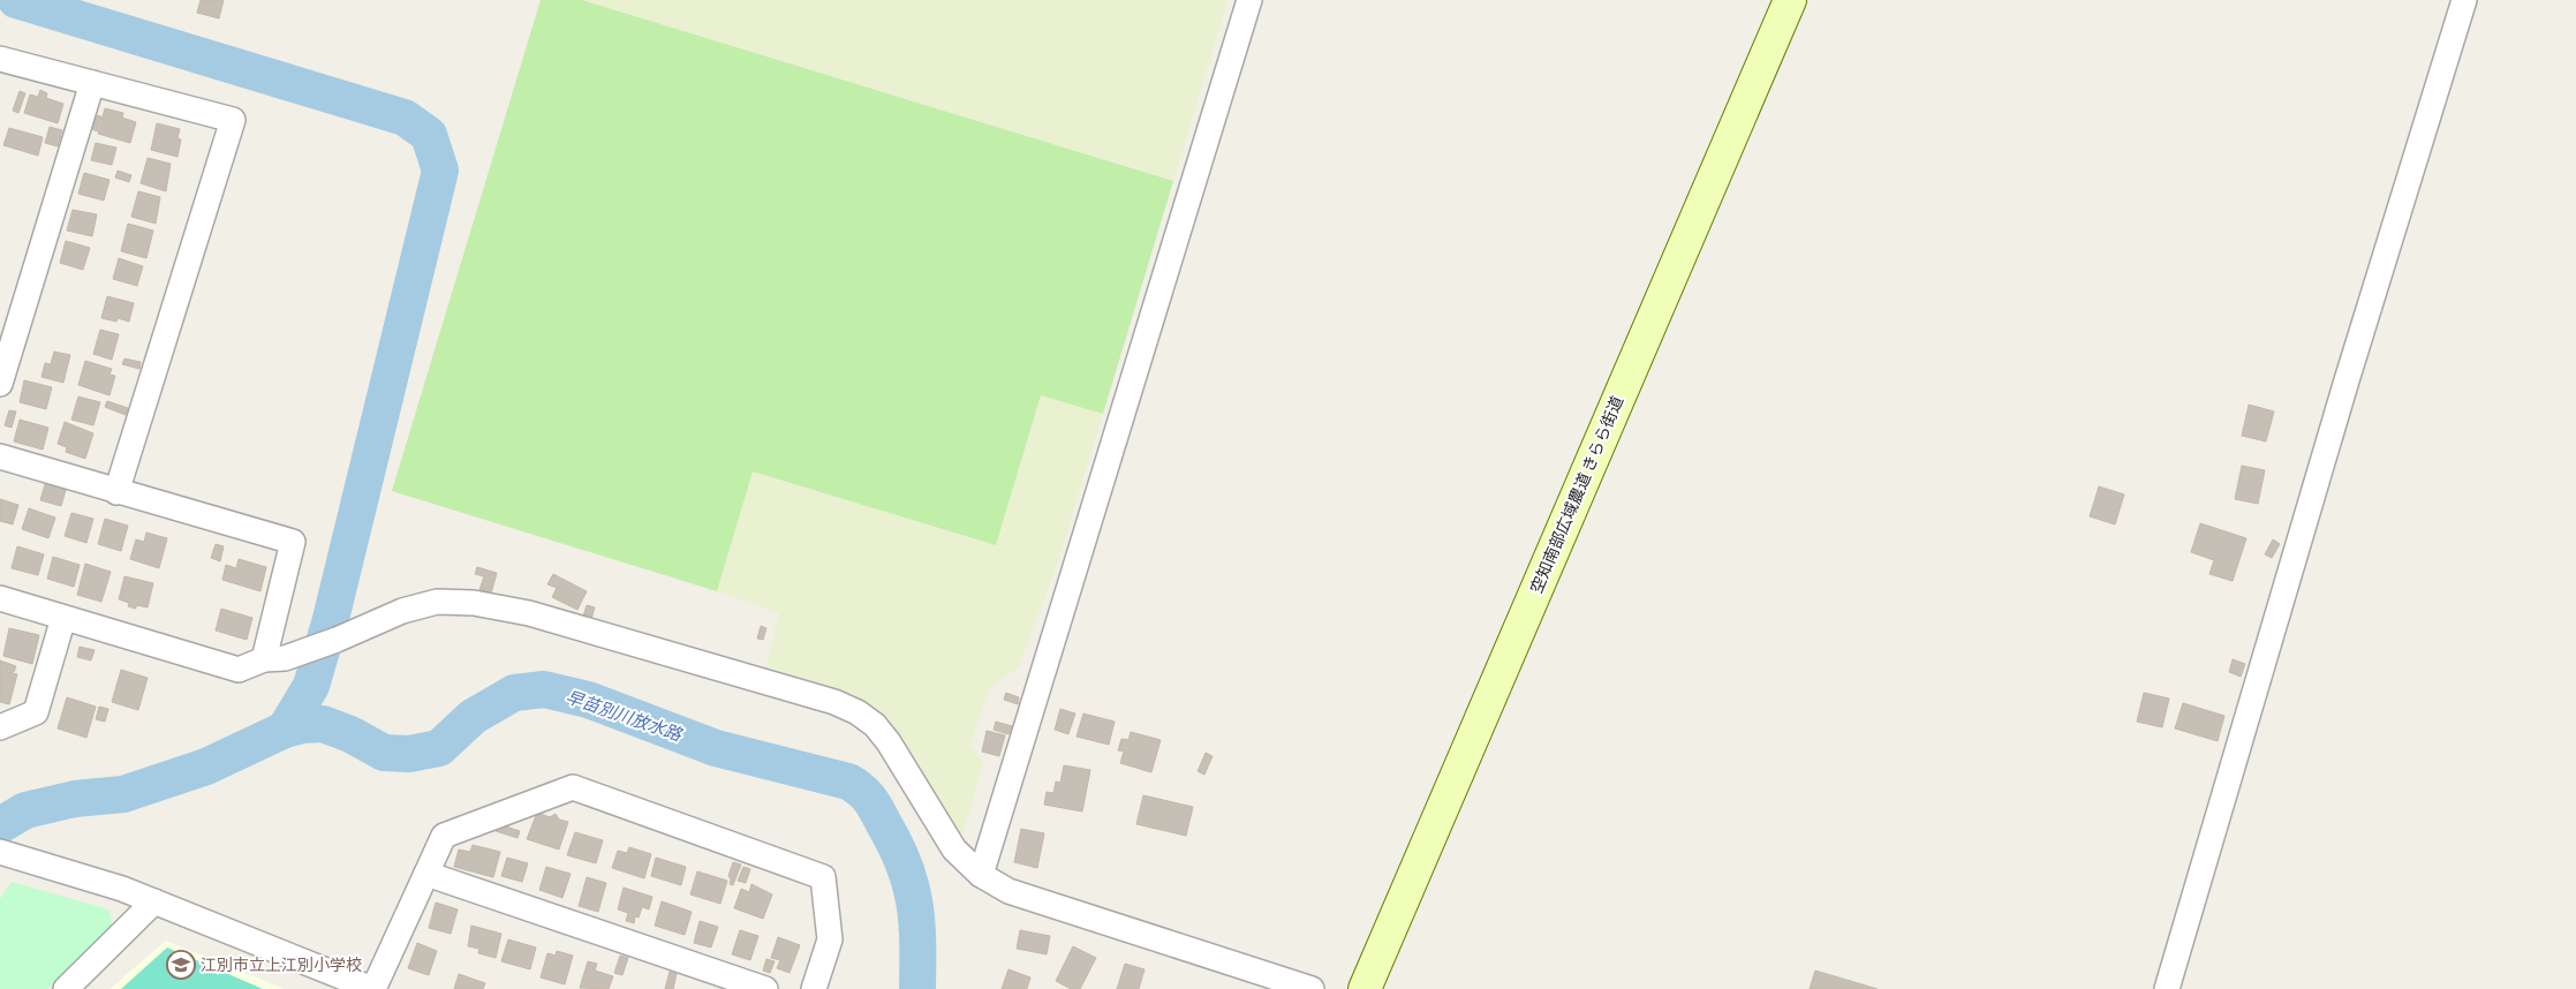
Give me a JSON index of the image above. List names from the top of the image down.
{
  "streets": {
    "street": ["空知南部広域農道 きらら街道"]
  },
  "water": ["早苗別川放水路"],
  "places": {
    "school or university": ["江別市立上江別小学校"]
  }
}
